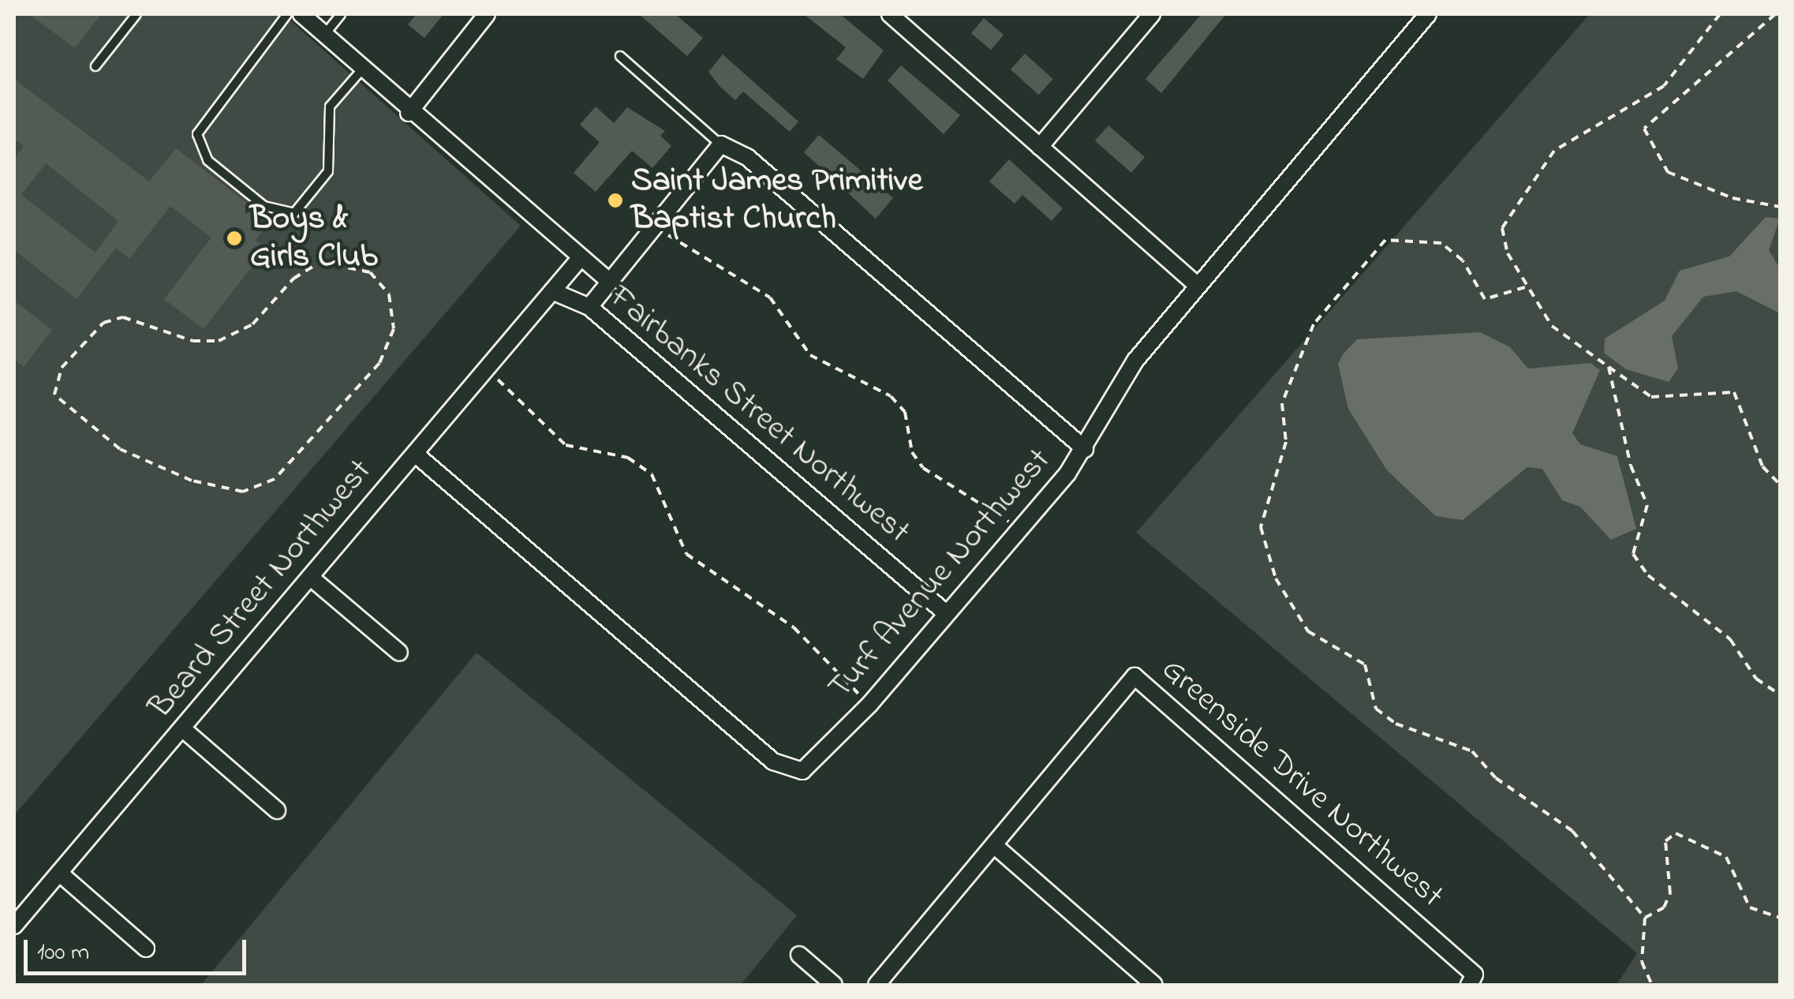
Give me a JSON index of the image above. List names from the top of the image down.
{
  "streets": {
    "street": [
      "Fairbanks Street Northwest",
      "Turf Avenue Northwest",
      "Beard Street Northwest",
      "Greenside Drive Northwest"
    ]
  },
  "crossings": [
    ["Fairbanks Street Northwest", "Turf Avenue Northwest"],
    ["Fairbanks Street Northwest", "Beard Street Northwest"],
    ["Turf Avenue Northwest", "Beard Street Northwest"]
  ],
  "places": ["Saint James Primitive Baptist Church", "Boys & Girls Club"],
  "scale_bar": "100 m"
}
